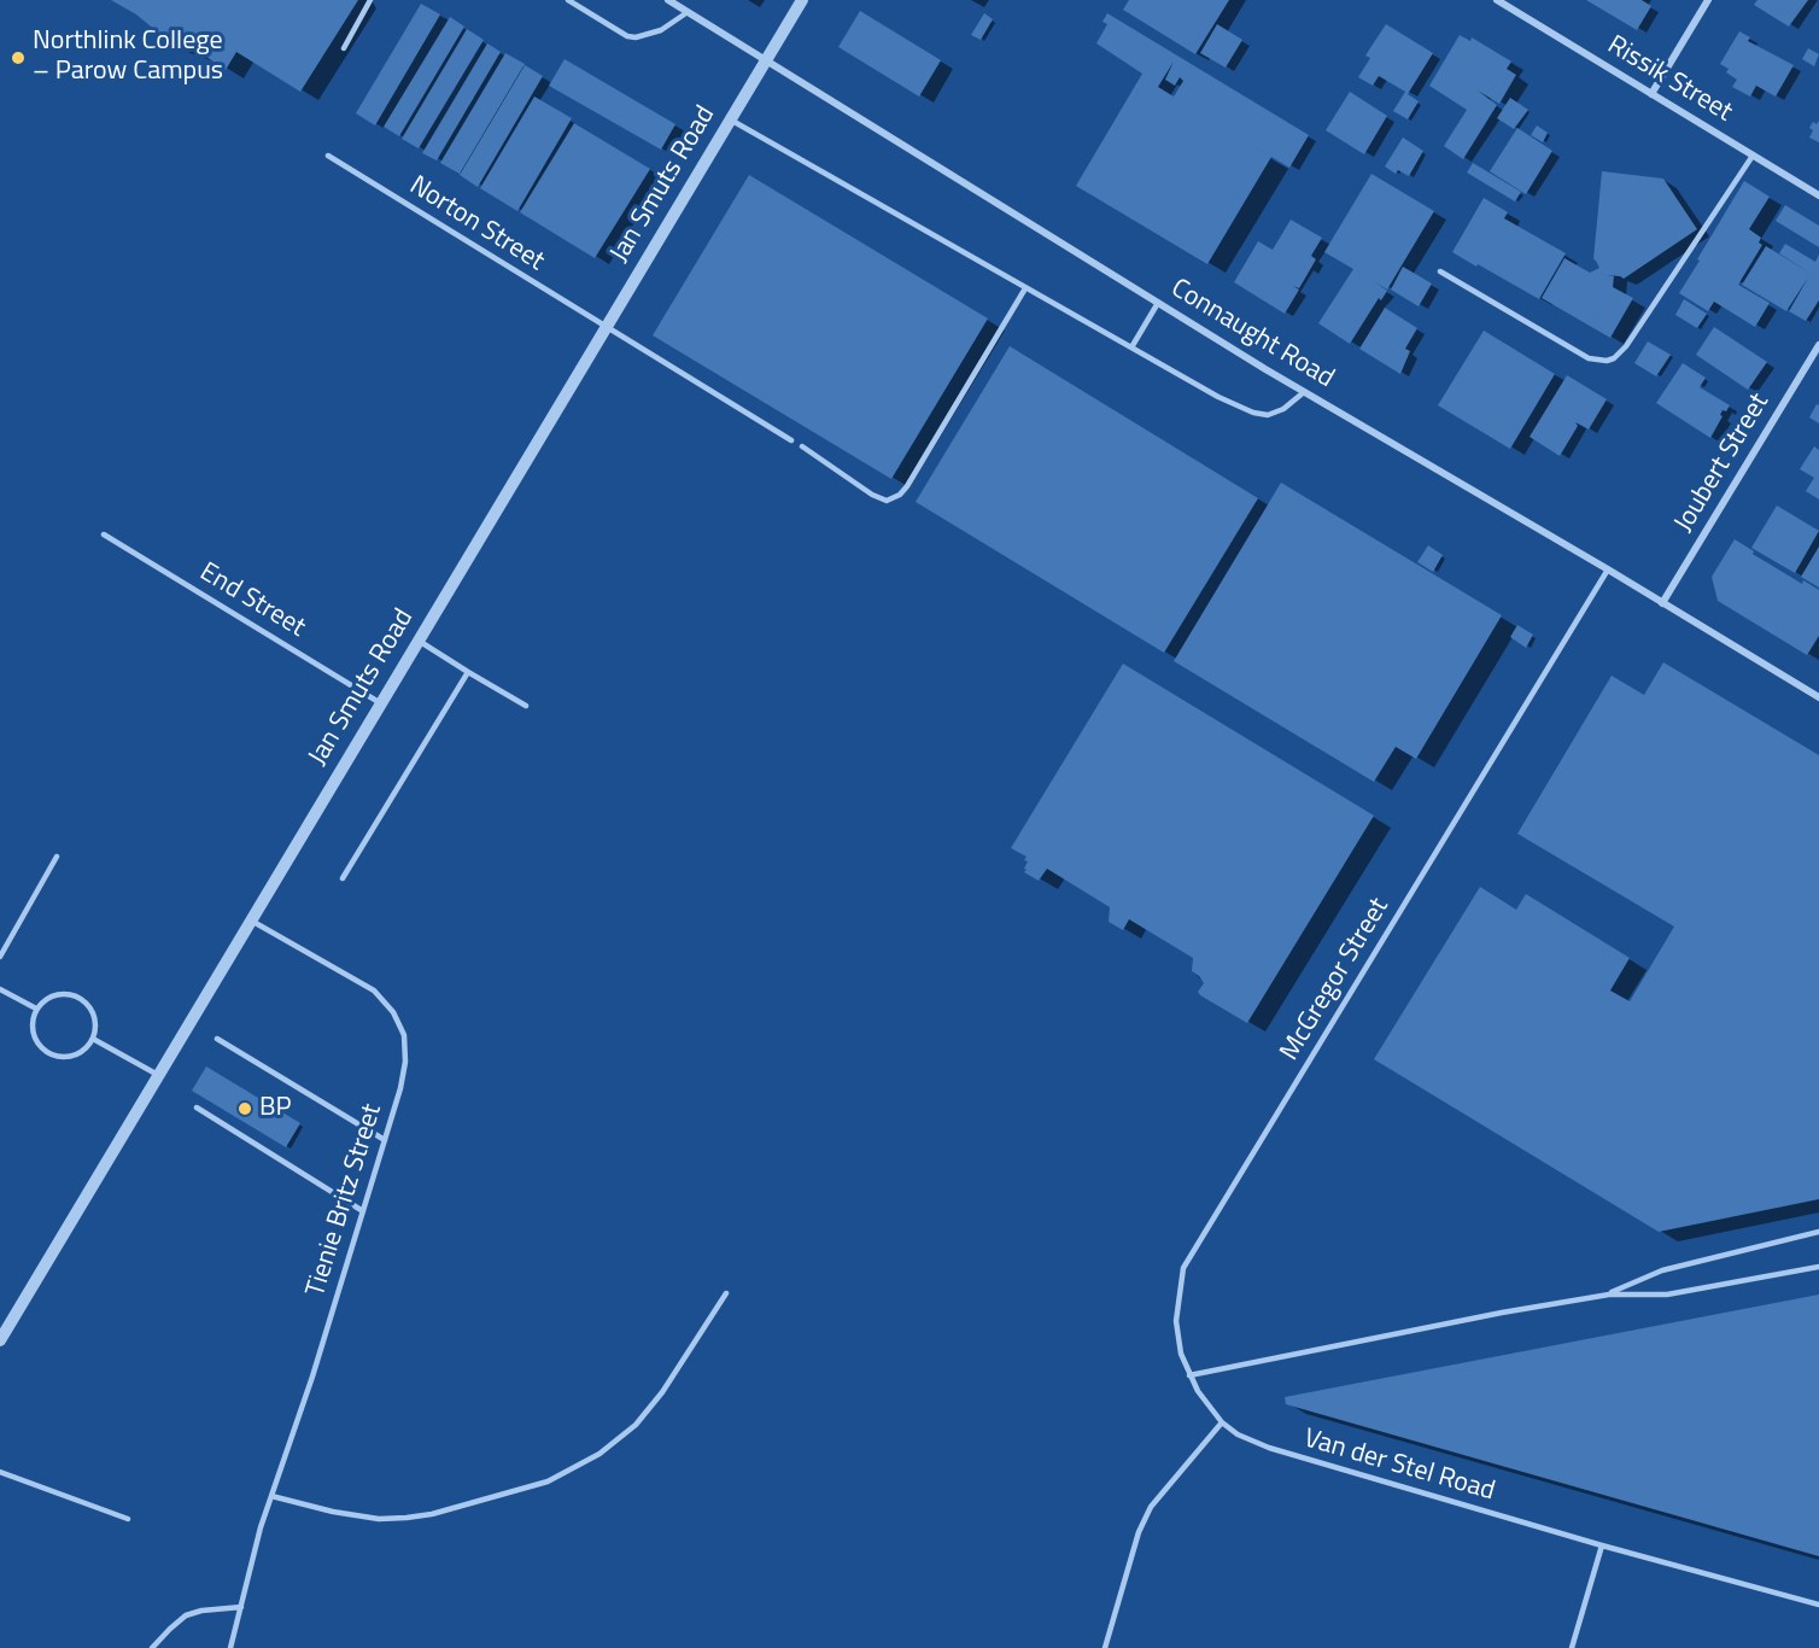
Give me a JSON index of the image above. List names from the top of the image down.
{
  "streets": {
    "street": [
      "Rissik Street",
      "Jan Smuts Road",
      "Connaught Road",
      "Joubert Street"
    ],
    "lane": [
      "Norton Street",
      "End Street",
      "McGregor Street",
      "Tienie Britz Street",
      "Van der Stel Road"
    ]
  },
  "crossings": [
    ["Jan Smuts Road", "Norton Street"],
    ["Jan Smuts Road", "Connaught Road"],
    ["Jan Smuts Road", "End Street"],
    ["Jan Smuts Road", "Tienie Britz Street"],
    ["Connaught Road", "Joubert Street"],
    ["Connaught Road", "McGregor Street"],
    ["McGregor Street", "Van der Stel Road"]
  ],
  "places": ["Northlink College – Parow Campus", "BP"]
}
